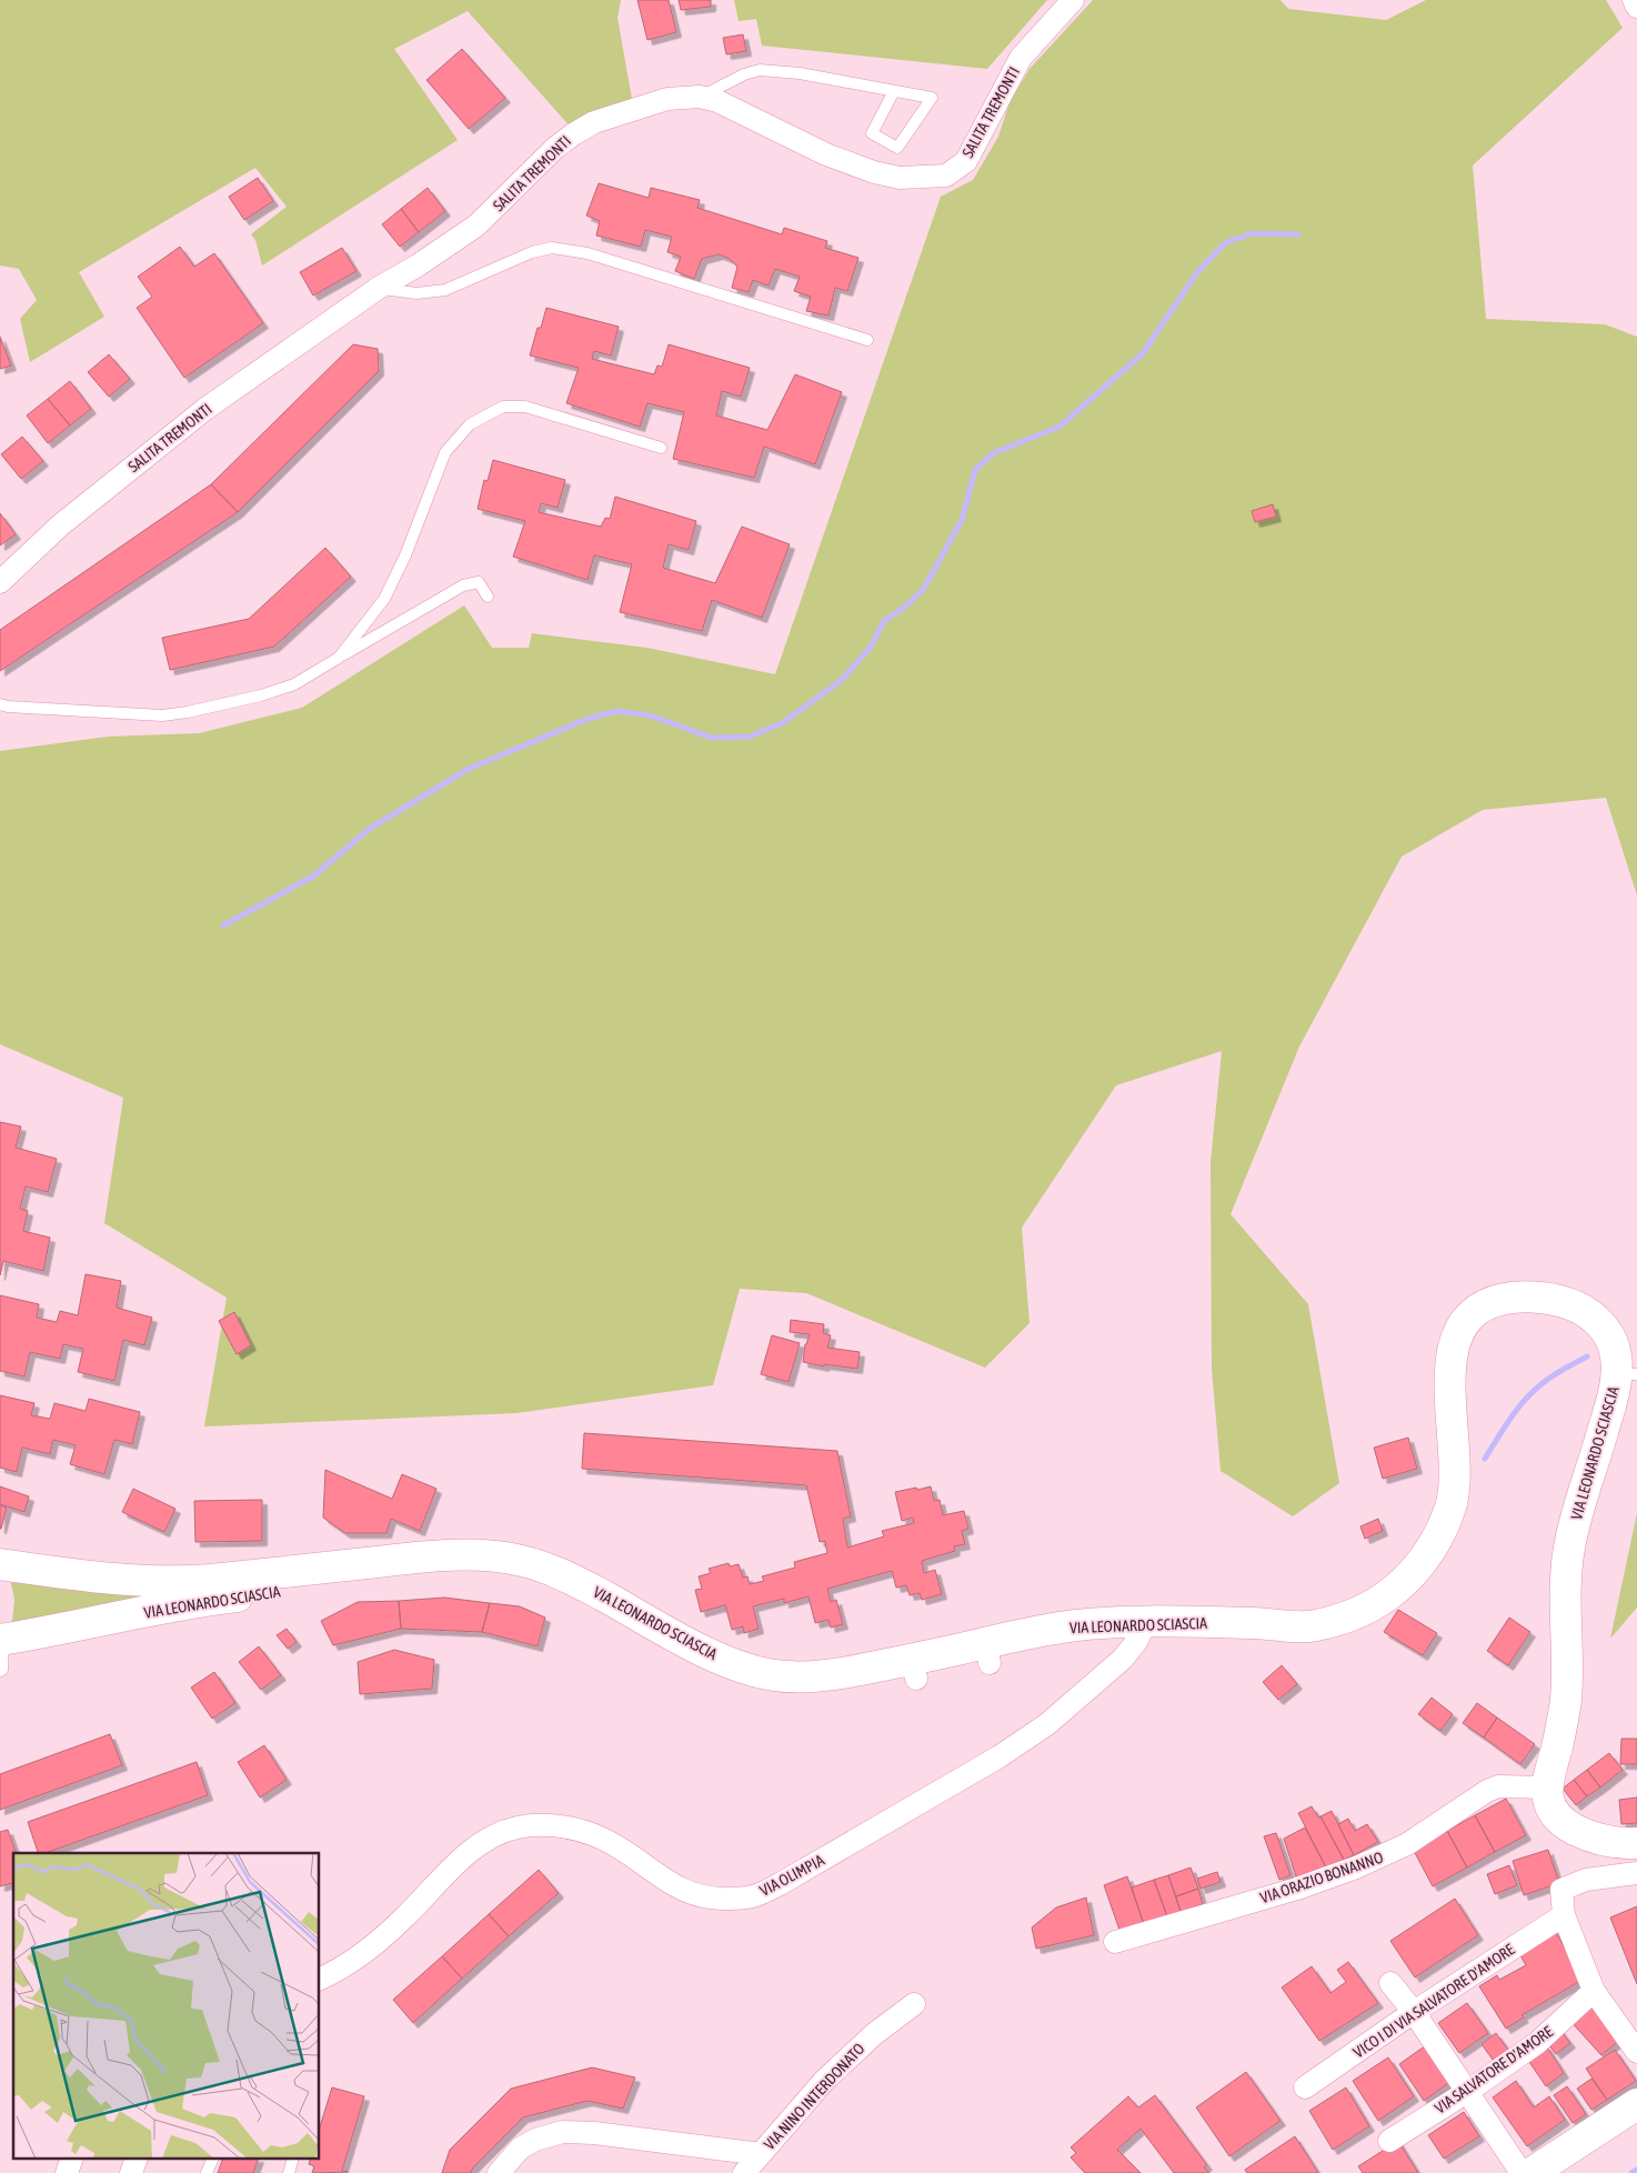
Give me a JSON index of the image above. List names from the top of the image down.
{
  "streets": {
    "street": [
      "SALITA TREMONTI",
      "VIA LEONARDO SCIASCIA",
      "VIA OLIMPIA",
      "VIA ORAZIO BONANNO",
      "VICO I DI VIA SALVATORE D'AMORE",
      "VIA SALVATORE D'AMORE",
      "VIA NINO INTERDONATO"
    ]
  },
  "crossings": [
    ["VIA LEONARDO SCIASCIA", "VIA OLIMPIA"],
    ["VIA LEONARDO SCIASCIA", "VIA ORAZIO BONANNO"]
  ]
}
